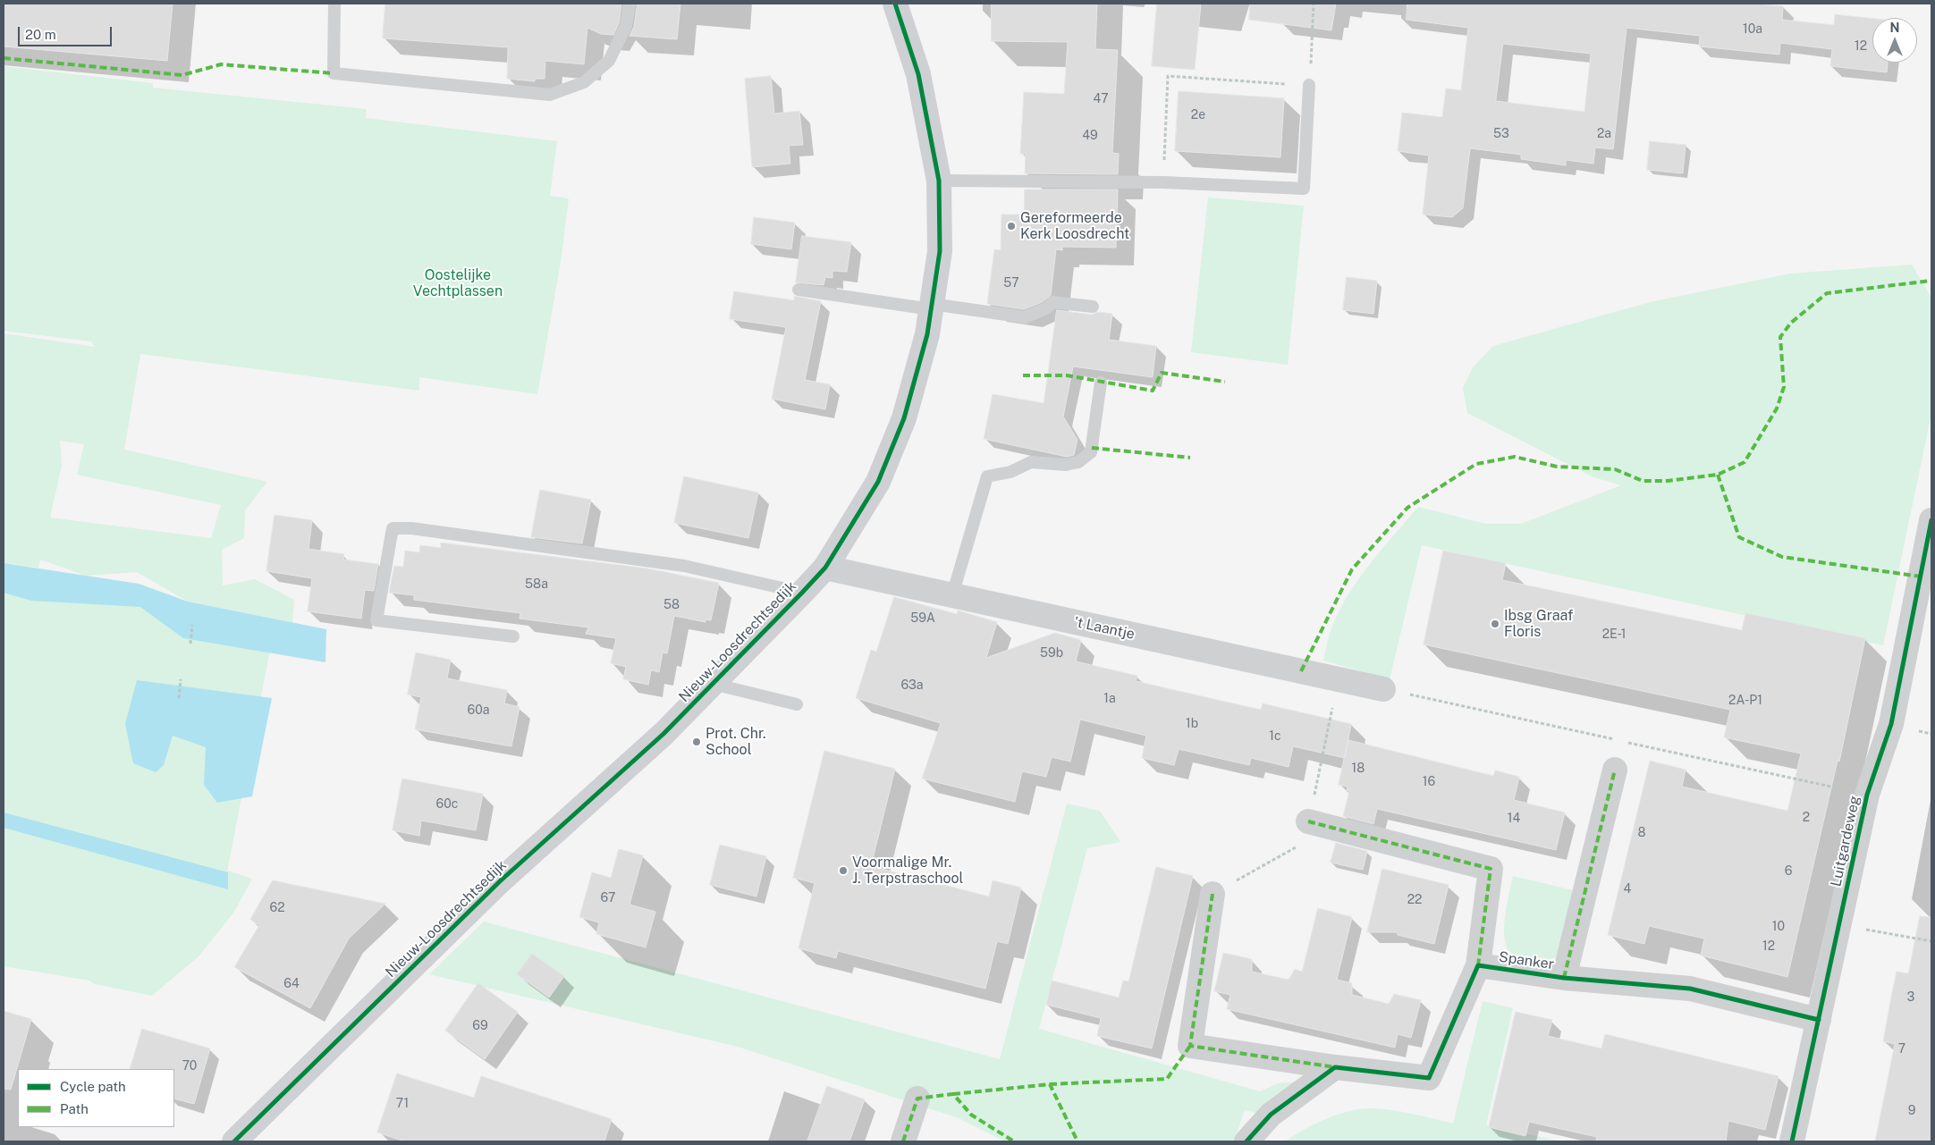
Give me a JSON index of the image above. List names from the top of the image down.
{
  "streets": {
    "street": [
      "'t Laantje",
      "Nieuw-Loosdrechtsedijk",
      "Luitgardeweg",
      "Spanker"
    ]
  },
  "crossings": [
    ["'t Laantje", "Nieuw-Loosdrechtsedijk"],
    ["Luitgardeweg", "Spanker"]
  ],
  "parks": ["Oostelijke Vechtplassen"],
  "places": [
    "Gereformeerde Kerk Loosdrecht",
    "Ibsg Graaf Floris",
    "Prot. Chr. School",
    "Voormalige Mr. J. Terpstraschool"
  ],
  "house_numbers": [
    "10a",
    "12",
    "47",
    "2e",
    "53",
    "2a",
    "49",
    "57",
    "58a",
    "58",
    "59A",
    "2E-1",
    "59b",
    "63a",
    "1a",
    "2A-P1",
    "60a",
    "1b",
    "1c",
    "18",
    "16",
    "60c",
    "2",
    "14",
    "8",
    "6",
    "4",
    "67",
    "22",
    "62",
    "10",
    "12",
    "64",
    "3",
    "69",
    "7",
    "70",
    "71",
    "9"
  ],
  "legend": ["Cycle path", "Path"],
  "scale_bar": "20 m",
  "north": "top"
}
